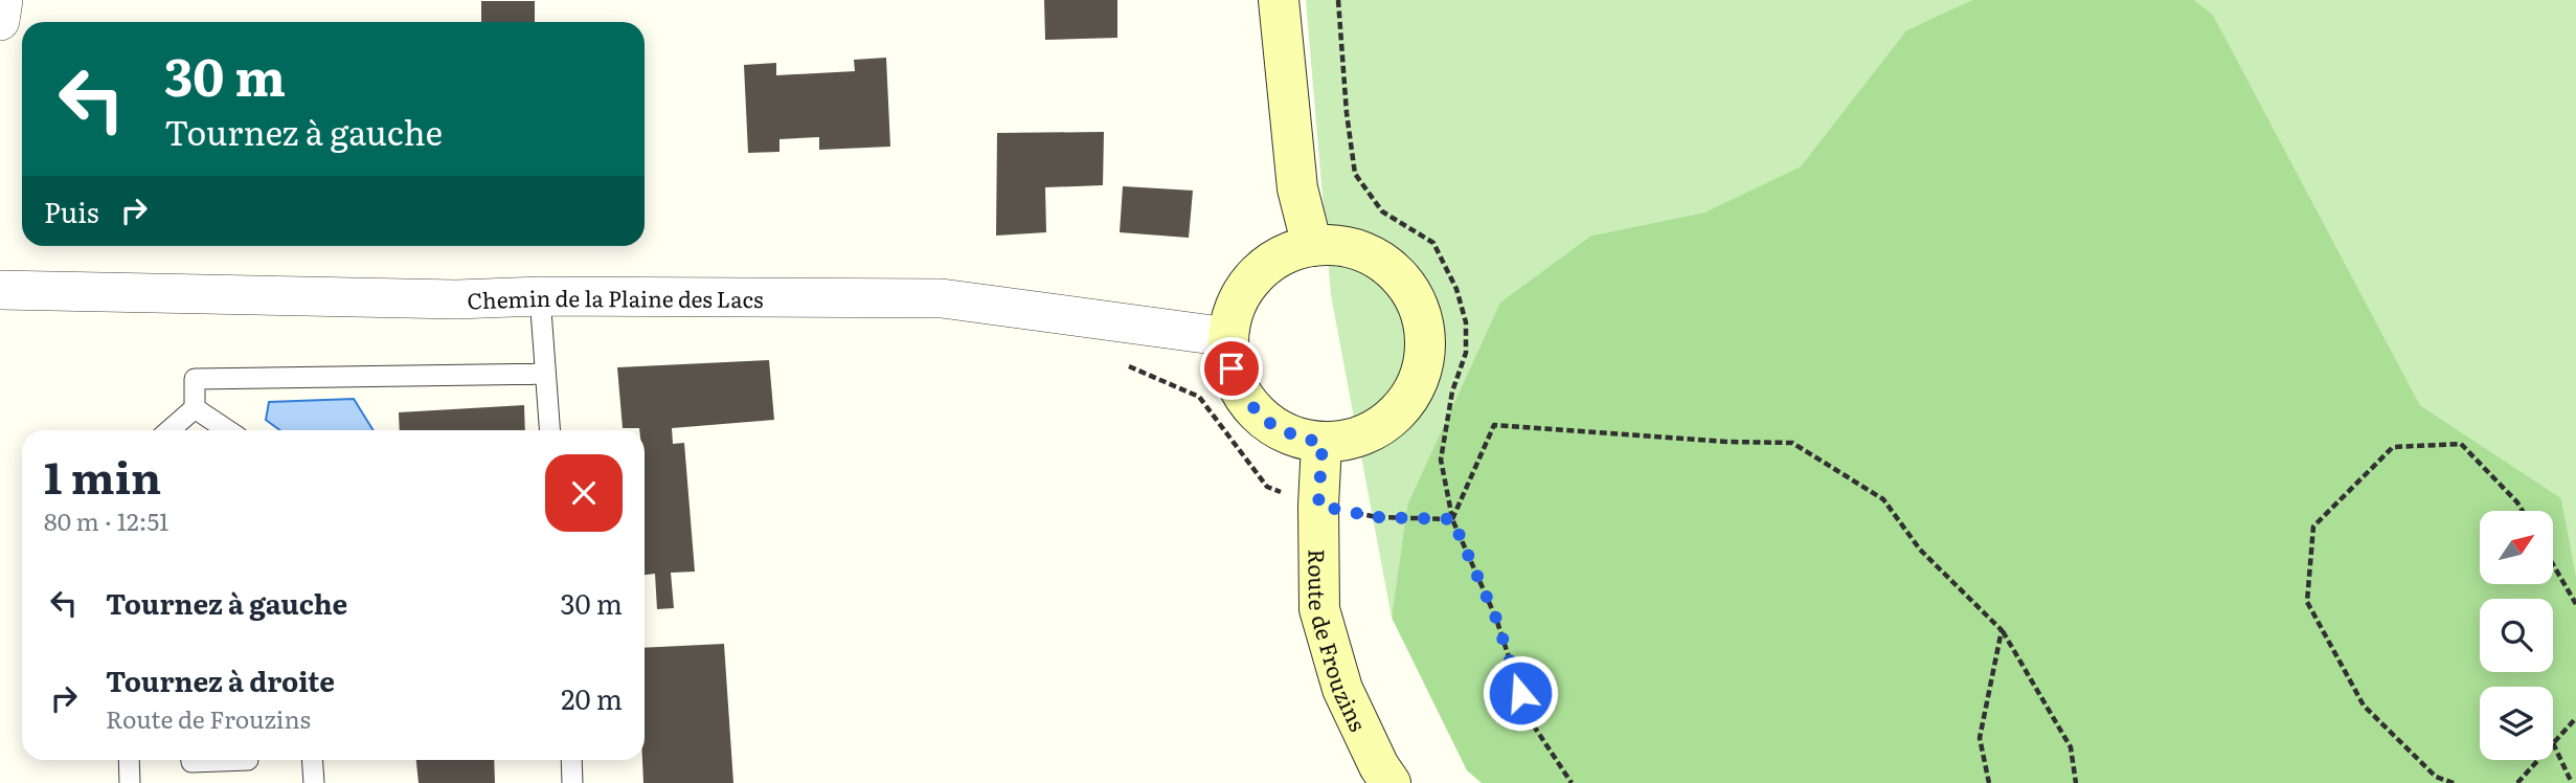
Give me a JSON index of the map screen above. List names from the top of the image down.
{
  "streets": {
    "main road": ["Route de Frouzins"],
    "street": ["Chemin de la Plaine des Lacs"]
  },
  "crossings": [
    ["Chemin de la Plaine des Lacs", "Route de Frouzins"]
  ],
  "north": "top right",
  "page": {
    "turn": ["30 m", "Tournez à gauche"],
    "then": "Puis",
    "heading": ["1 min", "80 m · 12:51"],
    "list": [
      {
        "name": "Tournez à gauche",
        "value": "30 m"
      },
      {
        "name": "Tournez à droite",
        "note": "Route de Frouzins",
        "value": "20 m"
      }
    ]
  }
}
